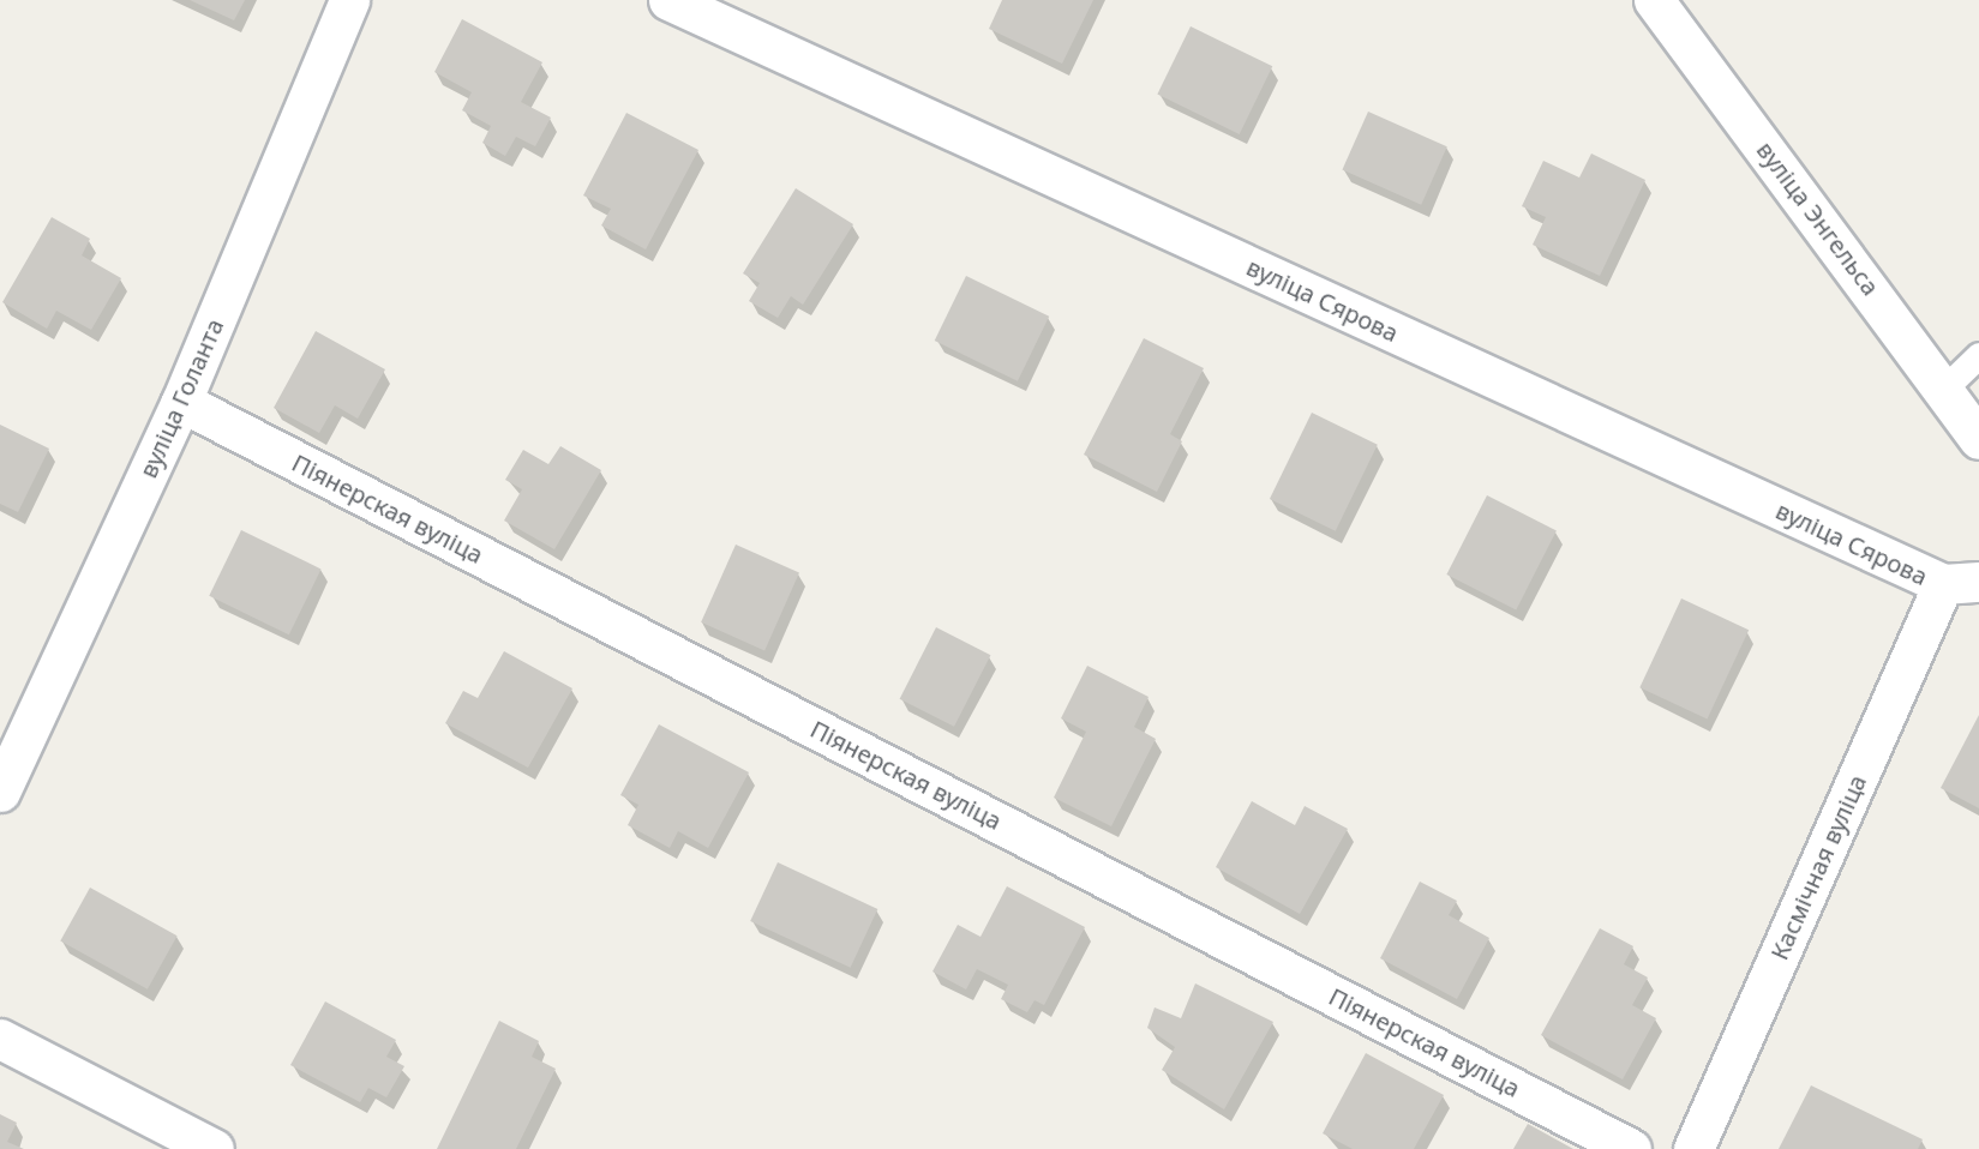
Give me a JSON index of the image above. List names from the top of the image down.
{
  "streets": {
    "street": [
      "вуліца Энгельса",
      "вуліца Сярова",
      "вуліца Голанта",
      "Піянерская вуліца",
      "Касмічная вуліца"
    ]
  },
  "crossings": [
    ["вуліца Сярова", "Касмічная вуліца"],
    ["вуліца Голанта", "Піянерская вуліца"]
  ]
}
